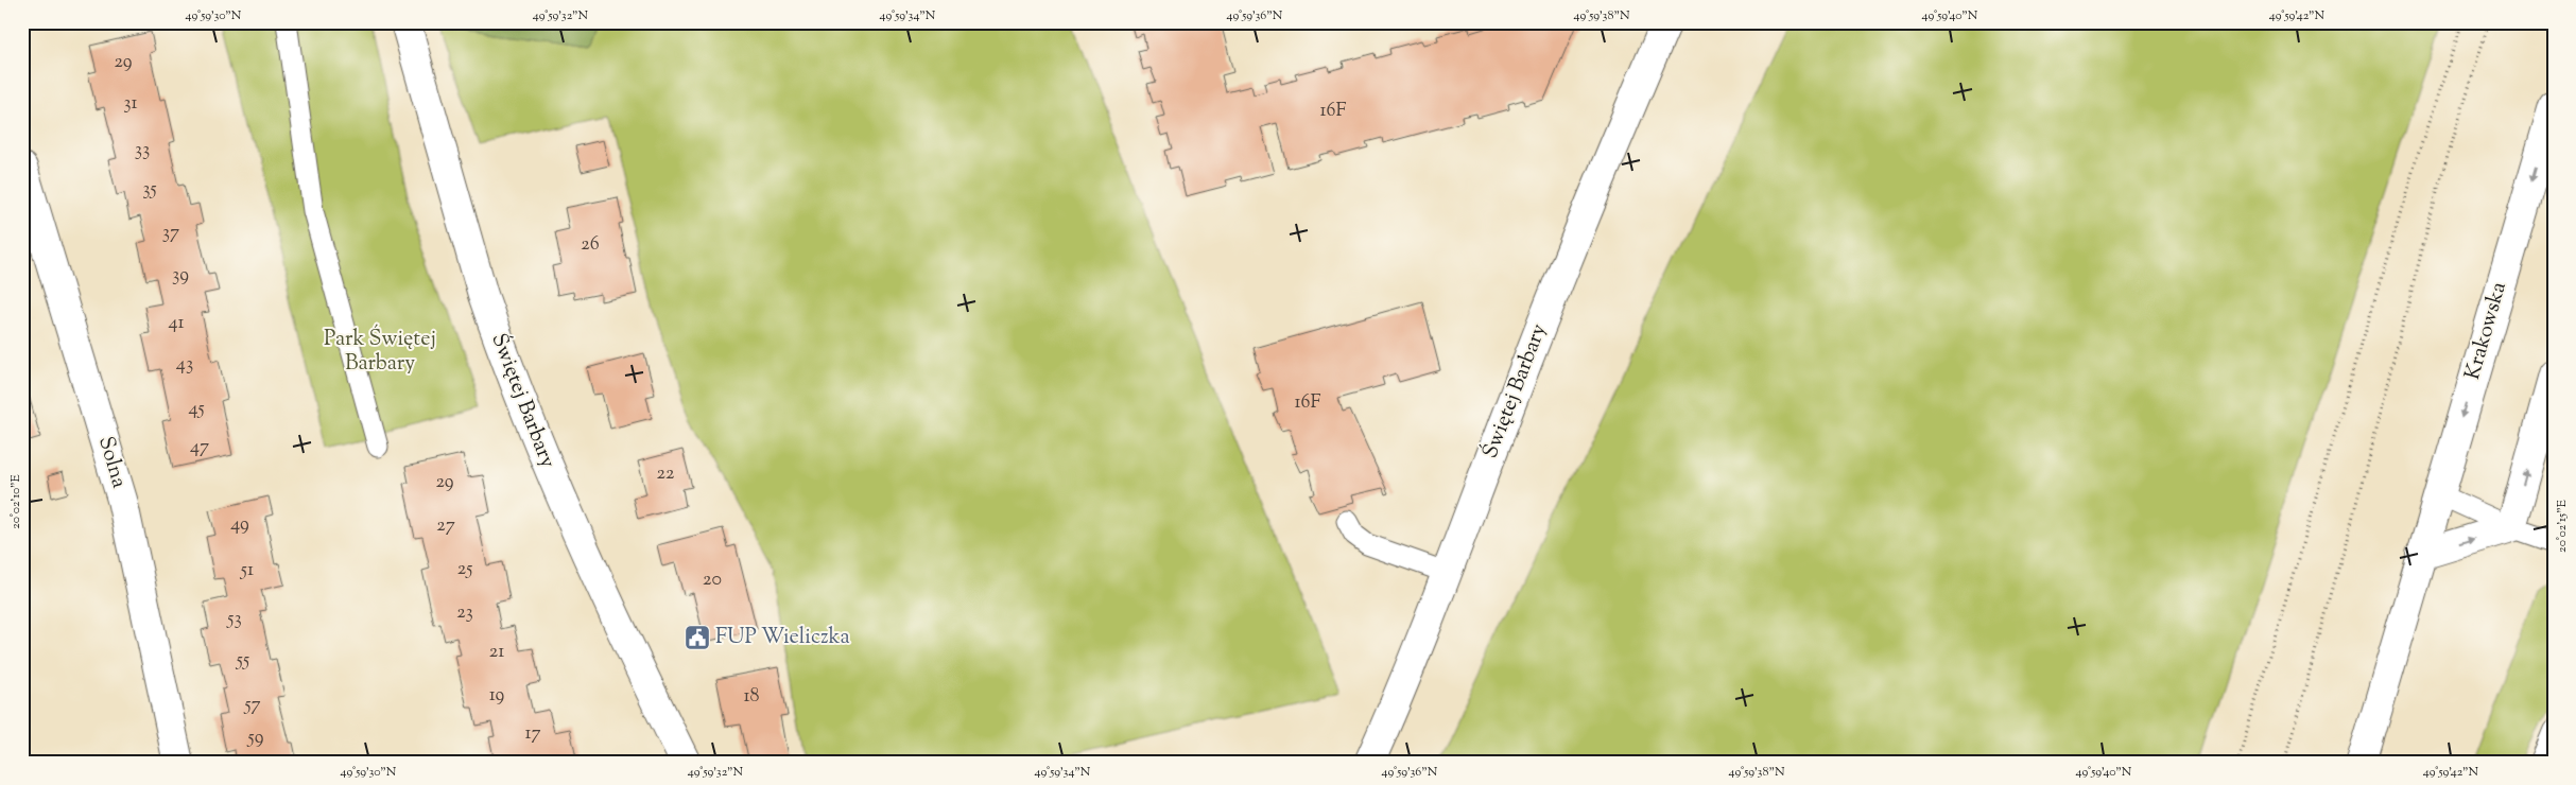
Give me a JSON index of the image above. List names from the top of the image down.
{
  "streets": {
    "street": ["Krakowska", "Świętej Barbary", "Solna"]
  },
  "parks": ["Park Świętej Barbary"],
  "places": {
    "public building": ["FUP Wieliczka"]
  },
  "house_numbers": [
    "29",
    "31",
    "16F",
    "33",
    "35",
    "37",
    "26",
    "39",
    "41",
    "43",
    "16F",
    "45",
    "47",
    "22",
    "29",
    "49",
    "27",
    "25",
    "51",
    "20",
    "23",
    "53",
    "21",
    "55",
    "19",
    "18",
    "57",
    "17",
    "59"
  ],
  "coordinates": [
    "49°59'30\"N",
    "49°59'32\"N",
    "49°59'34\"N",
    "49°59'36\"N",
    "49°59'38\"N",
    "49°59'40\"N",
    "49°59'42\"N",
    "20°02'10\"E",
    "20°02'15\"E"
  ]
}
